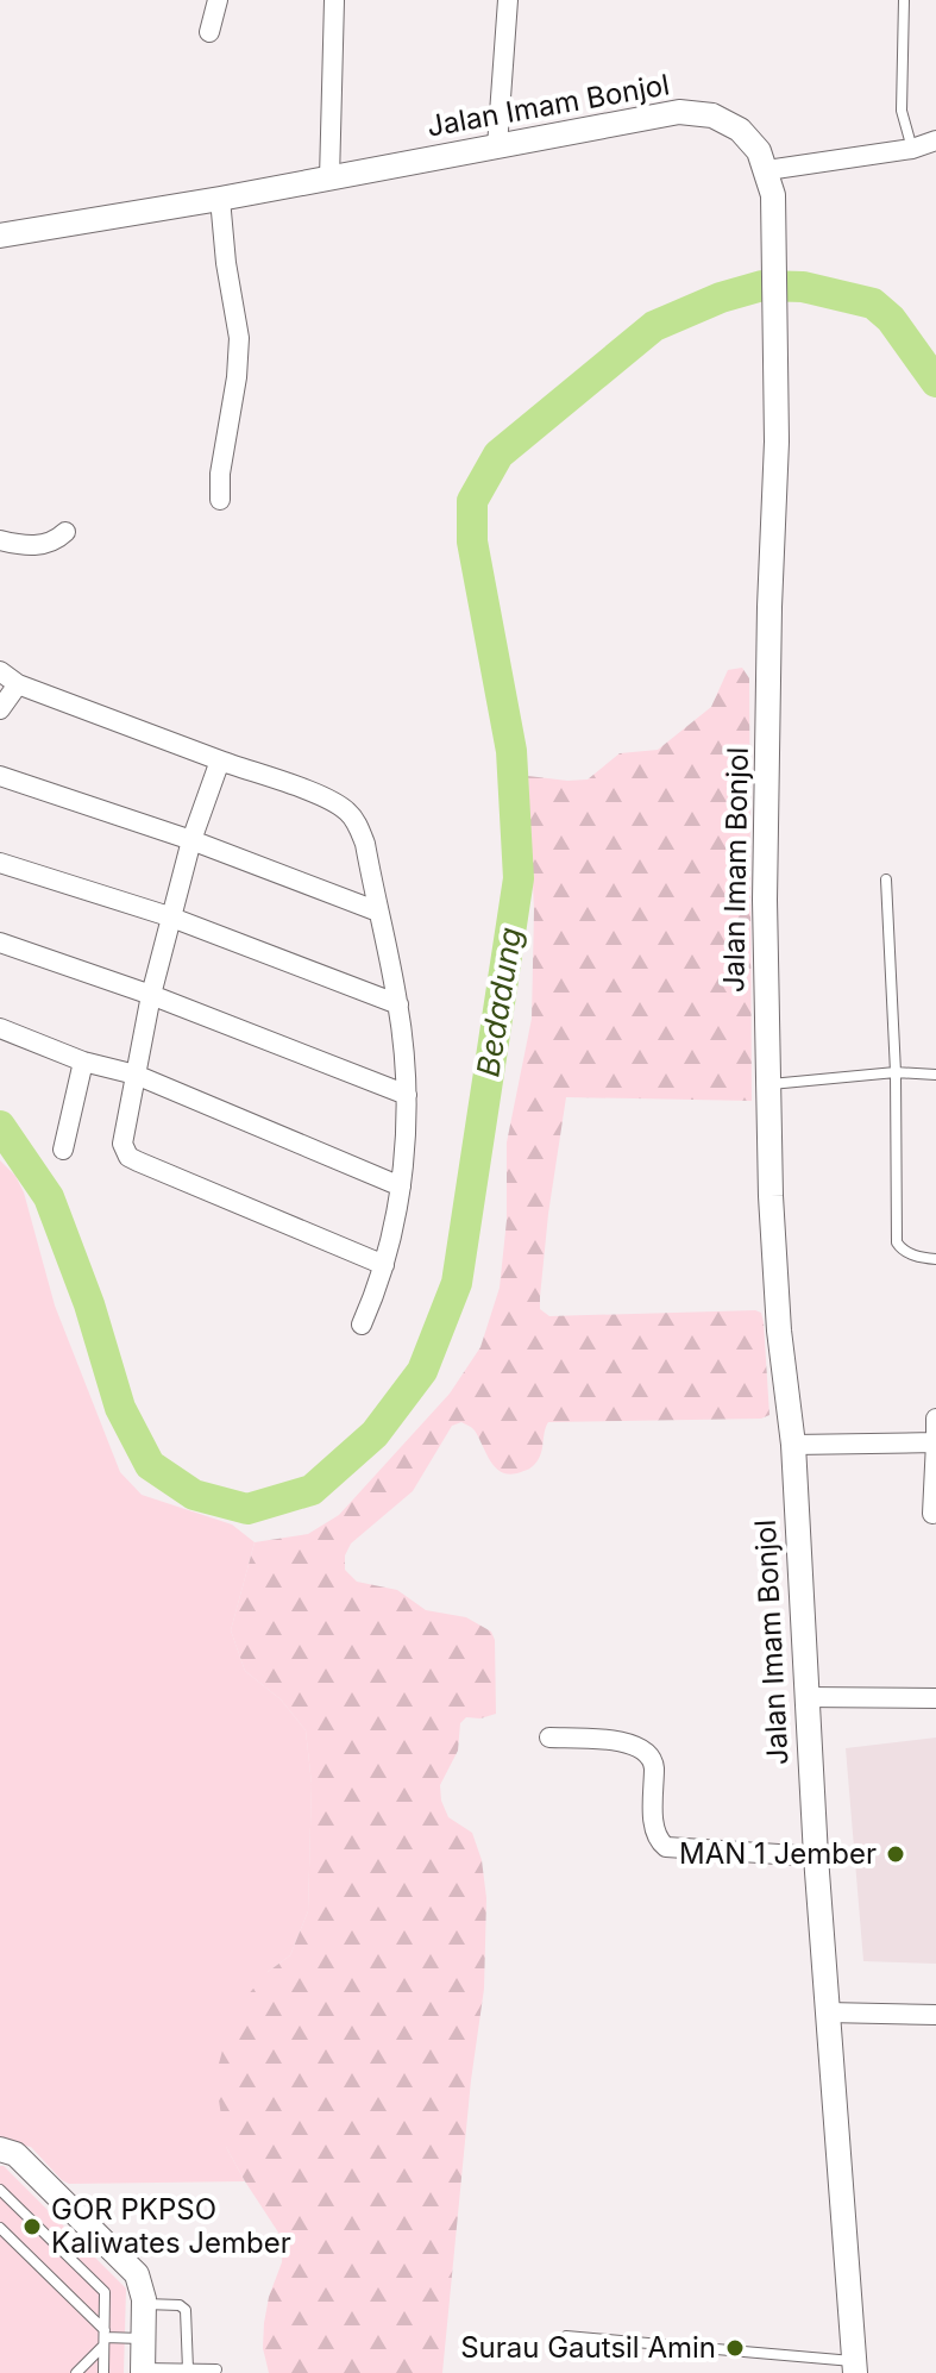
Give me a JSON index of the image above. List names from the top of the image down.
{
  "streets": {
    "street": ["Jalan Imam Bonjol"]
  },
  "water": ["Bedadung"],
  "places": ["MAN 1 Jember", "GOR PKPSO Kaliwates Jember", "Surau Gautsil Amin"]
}
